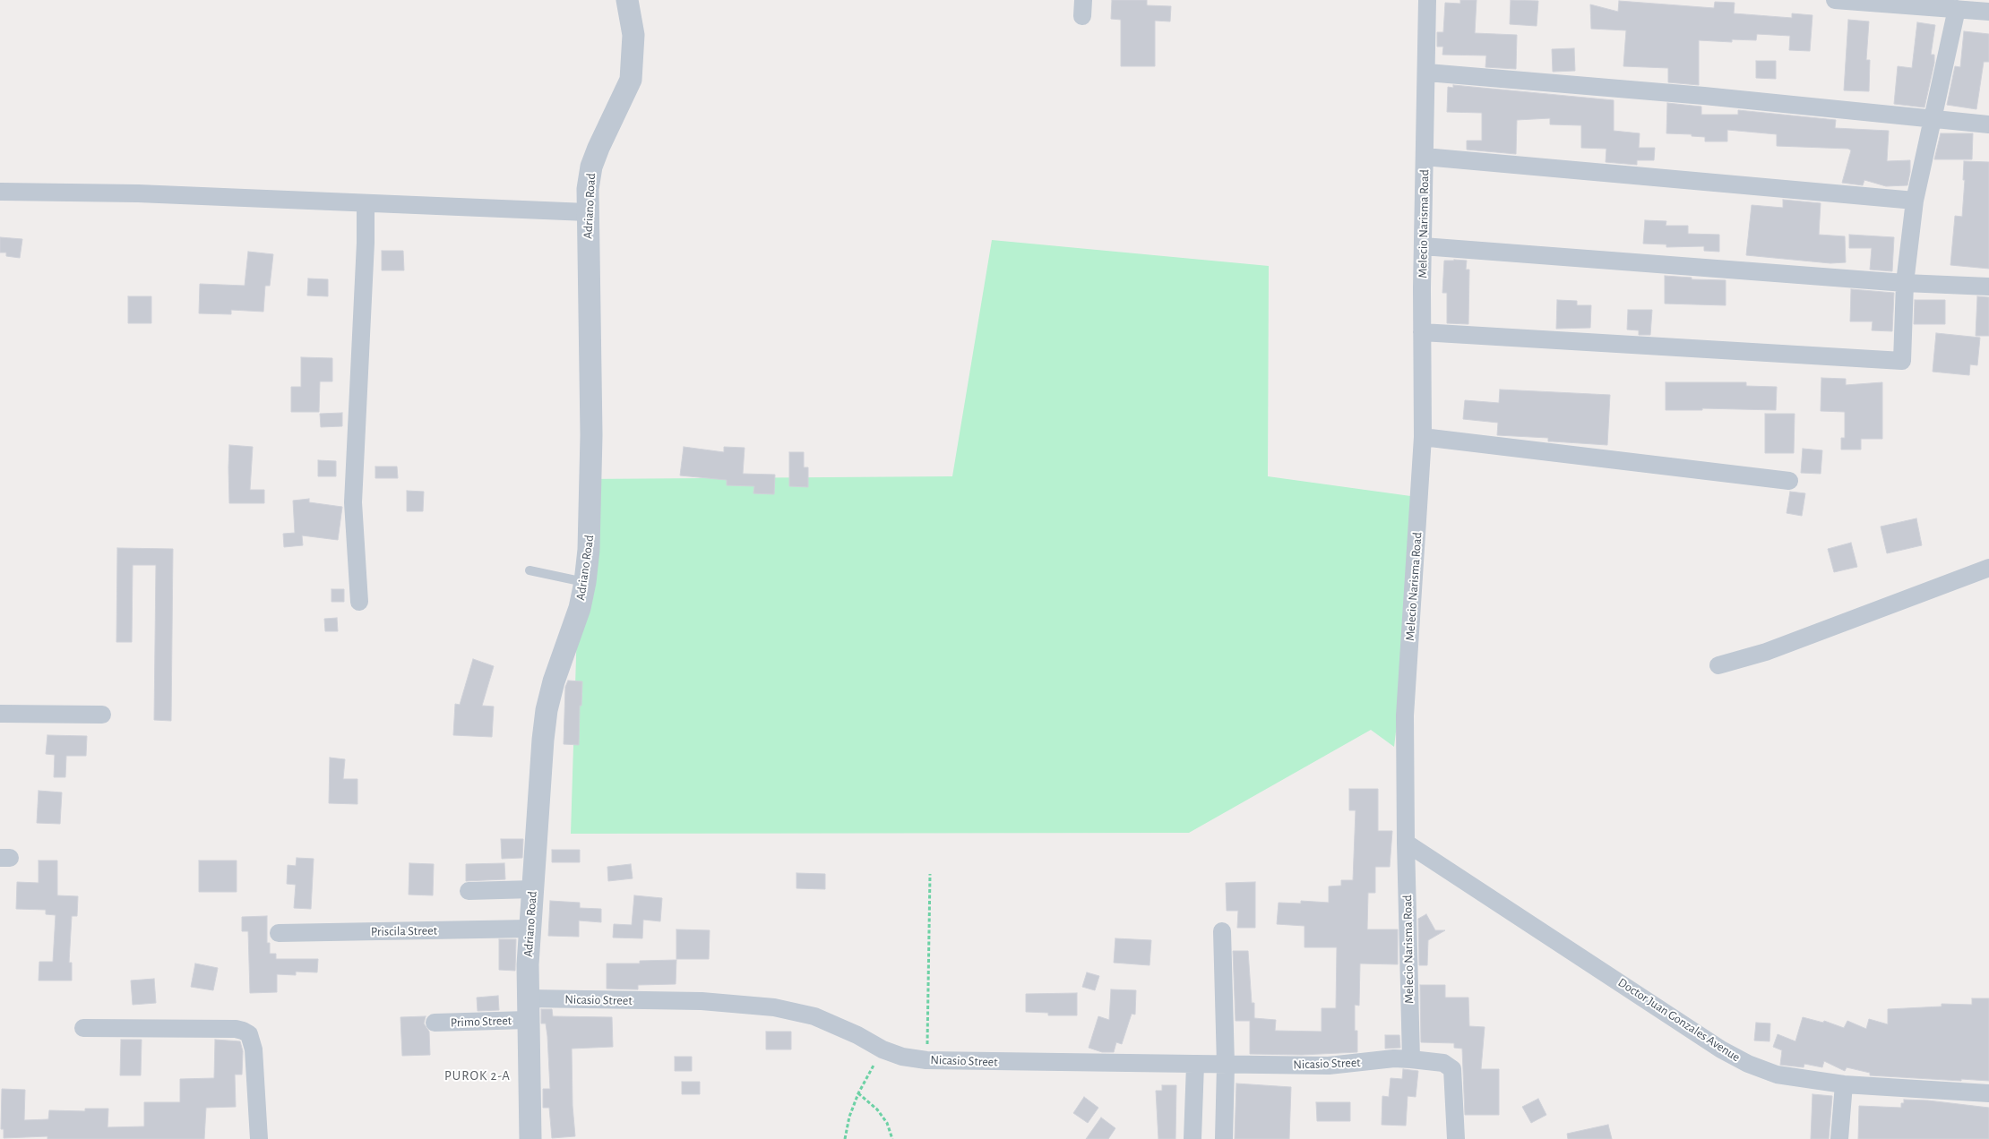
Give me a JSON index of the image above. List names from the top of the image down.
{
  "streets": {
    "street": [
      "Adriano Road",
      "Melecio Narisma Road",
      "Priscila Street",
      "Nicasio Street",
      "Doctor Juan Gonzales Avenue",
      "Primo Street"
    ]
  },
  "crossings": [
    ["Adriano Road", "Priscila Street"],
    ["Adriano Road", "Nicasio Street"],
    ["Adriano Road", "Primo Street"],
    ["Melecio Narisma Road", "Nicasio Street"],
    ["Melecio Narisma Road", "Doctor Juan Gonzales Avenue"],
    ["Nicasio Street", "Primo Street"]
  ],
  "districts": ["PUROK 2-A"]
}
